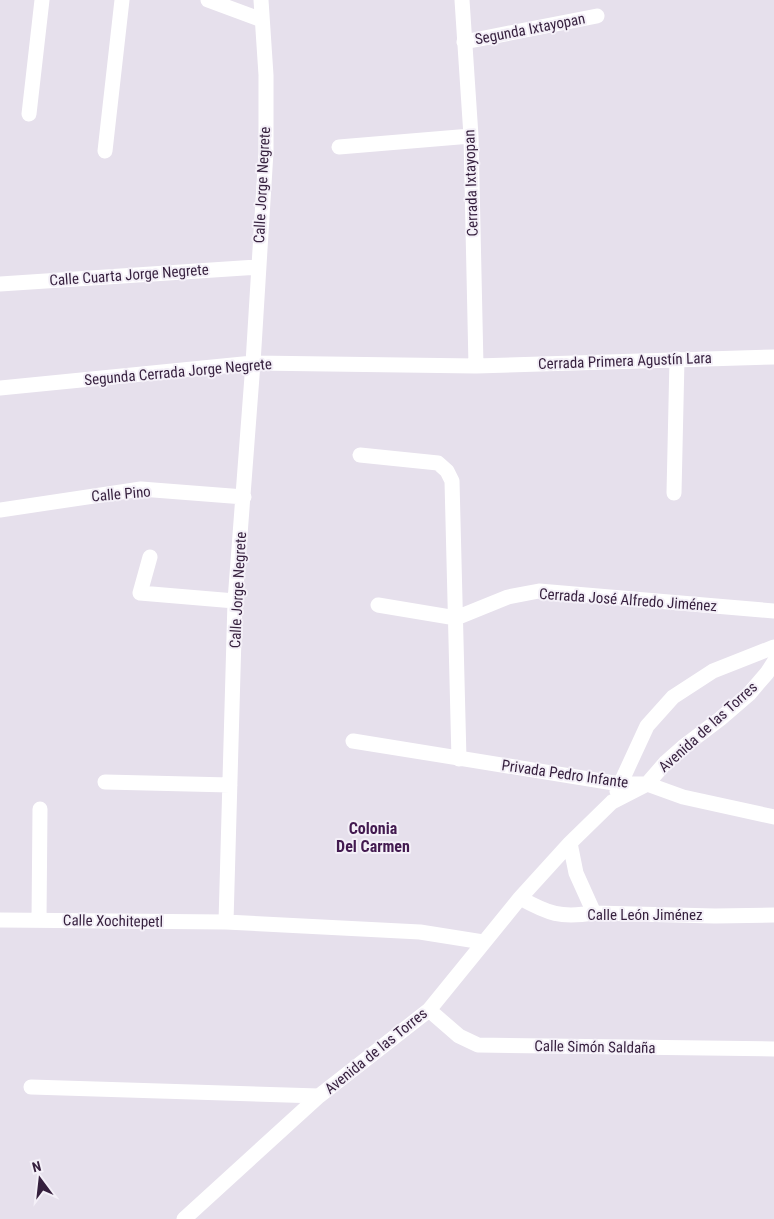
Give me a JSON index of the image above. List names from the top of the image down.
{
  "streets": {
    "street": [
      "Segunda Ixtayopan",
      "Cerrada Ixtayopan",
      "Calle Jorge Negrete",
      "Calle Cuarta Jorge Negrete",
      "Cerrada Primera Agustín Lara",
      "Segunda Cerrada Jorge Negrete",
      "Calle Pino",
      "Cerrada José Alfredo Jiménez",
      "Avenida de las Torres",
      "Privada Pedro Infante",
      "Calle León Jiménez",
      "Calle Xochitepetl",
      "Calle Simón Saldaña"
    ]
  },
  "crossings": [
    ["Segunda Ixtayopan", "Cerrada Ixtayopan"],
    ["Cerrada Ixtayopan", "Cerrada Primera Agustín Lara"],
    ["Cerrada Ixtayopan", "Segunda Cerrada Jorge Negrete"],
    ["Calle Jorge Negrete", "Calle Cuarta Jorge Negrete"],
    ["Calle Jorge Negrete", "Segunda Cerrada Jorge Negrete"],
    ["Calle Jorge Negrete", "Calle Pino"],
    ["Calle Jorge Negrete", "Calle Xochitepetl"],
    ["Cerrada Primera Agustín Lara", "Segunda Cerrada Jorge Negrete"],
    ["Avenida de las Torres", "Privada Pedro Infante"],
    ["Avenida de las Torres", "Calle León Jiménez"],
    ["Avenida de las Torres", "Calle Simón Saldaña"]
  ],
  "districts": ["Colonia Del Carmen"],
  "north": "top"
}
